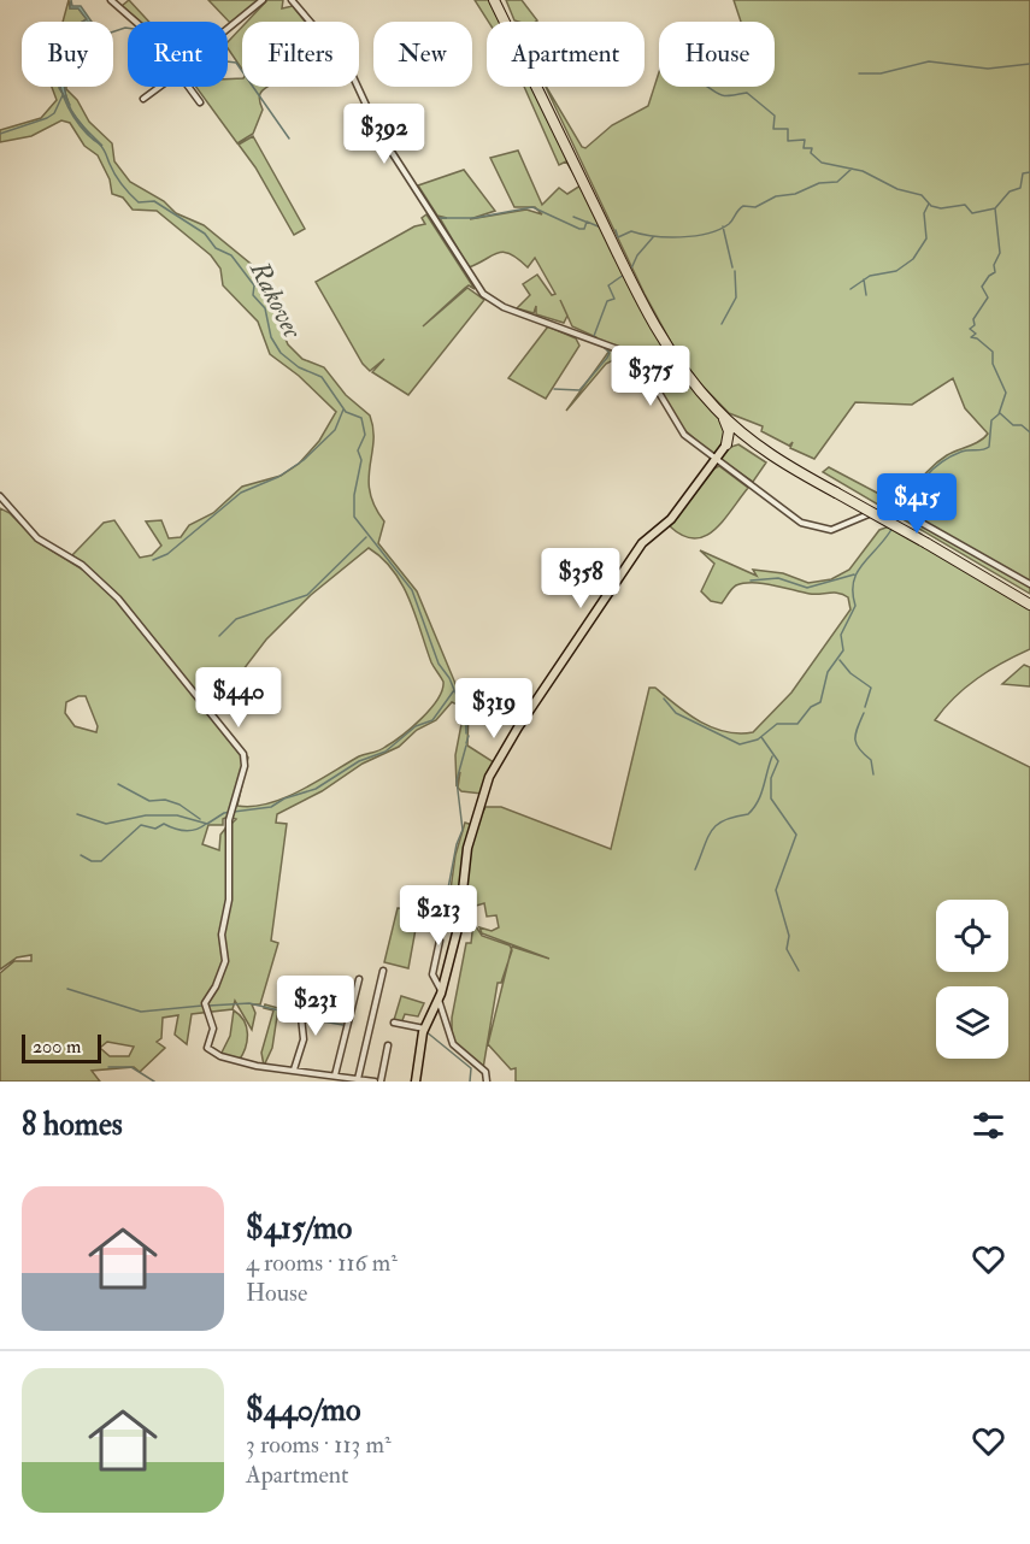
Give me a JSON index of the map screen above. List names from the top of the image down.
{
  "water": ["Rakovec"],
  "scale_bar": "200 m",
  "page": {
    "chip": [
      "Buy",
      "Rent",
      "Filters",
      "New",
      "Apartment",
      "House"
    ],
    "price": [
      "$392",
      "$375",
      "$415",
      "$358",
      "$440",
      "$319",
      "$213",
      "$231"
    ],
    "scale": "200 m",
    "heading": "8 homes",
    "list": [
      {
        "name": "$415/mo",
        "note": "4 rooms · 116 m² · House"
      },
      {
        "name": "$440/mo",
        "note": "3 rooms · 113 m² · Apartment"
      }
    ]
  }
}
